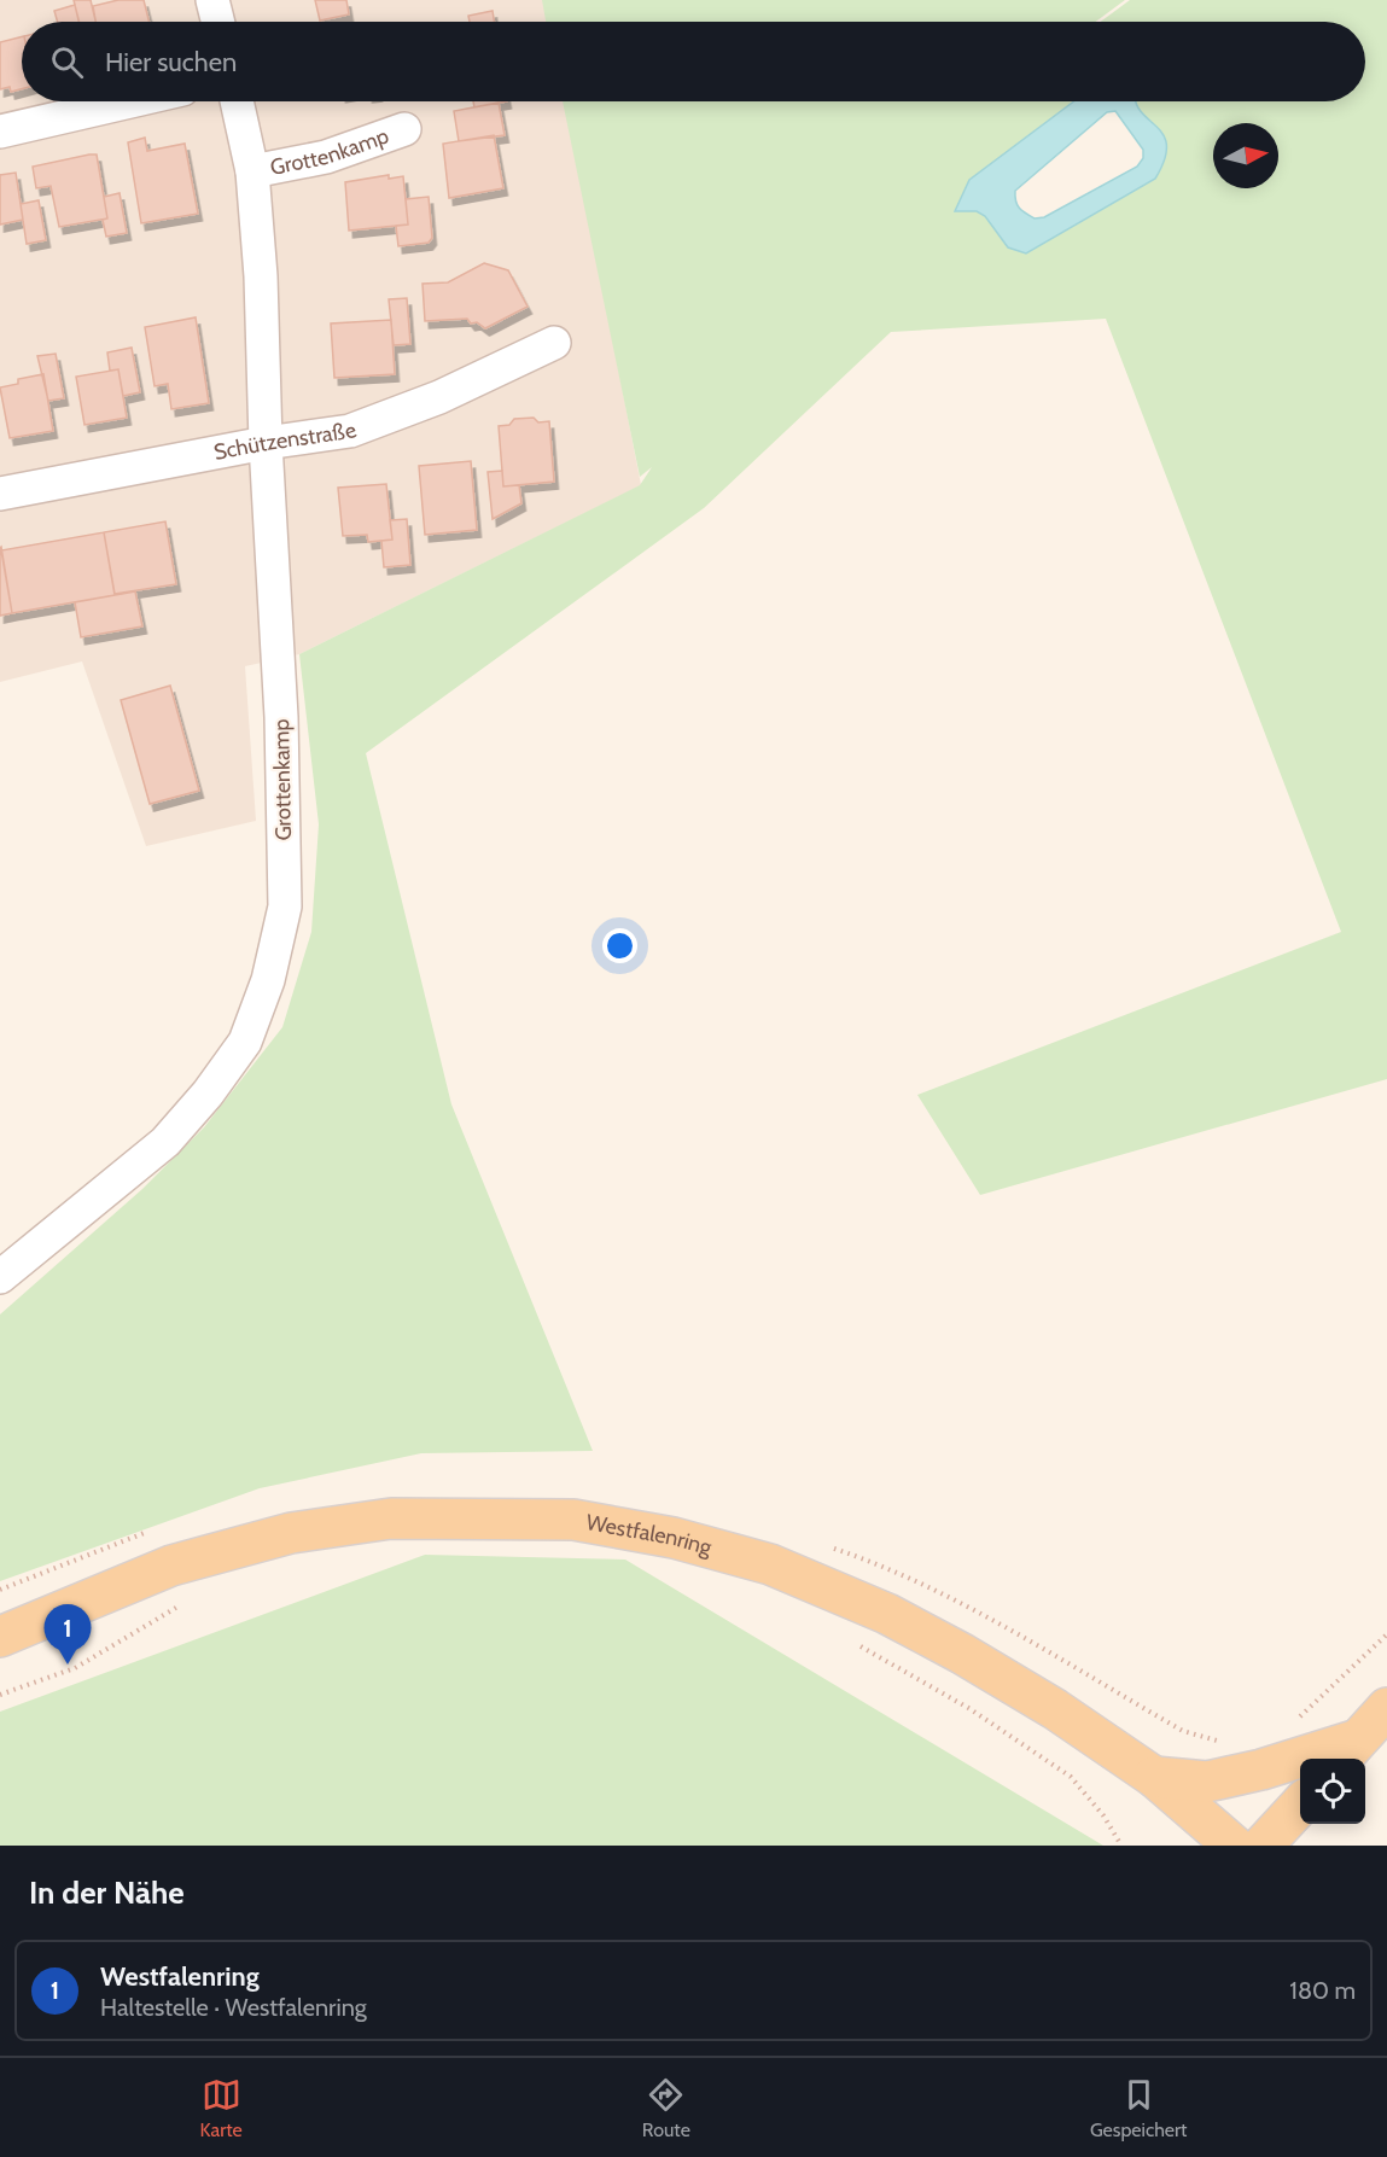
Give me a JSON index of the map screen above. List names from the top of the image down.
{
  "streets": {
    "main road": ["Westfalenring"],
    "street": ["Grottenkamp", "Schützenstraße"]
  },
  "crossings": [
    ["Grottenkamp", "Schützenstraße"]
  ],
  "north": "right",
  "page": {
    "search": "Hier suchen",
    "pins": "1",
    "heading": "In der Nähe",
    "list": [
      {
        "mark": "1",
        "name": "Westfalenring",
        "note": "Haltestelle · Westfalenring",
        "value": "180 m"
      }
    ],
    "nav": ["Karte", "Route", "Gespeichert"]
  }
}
